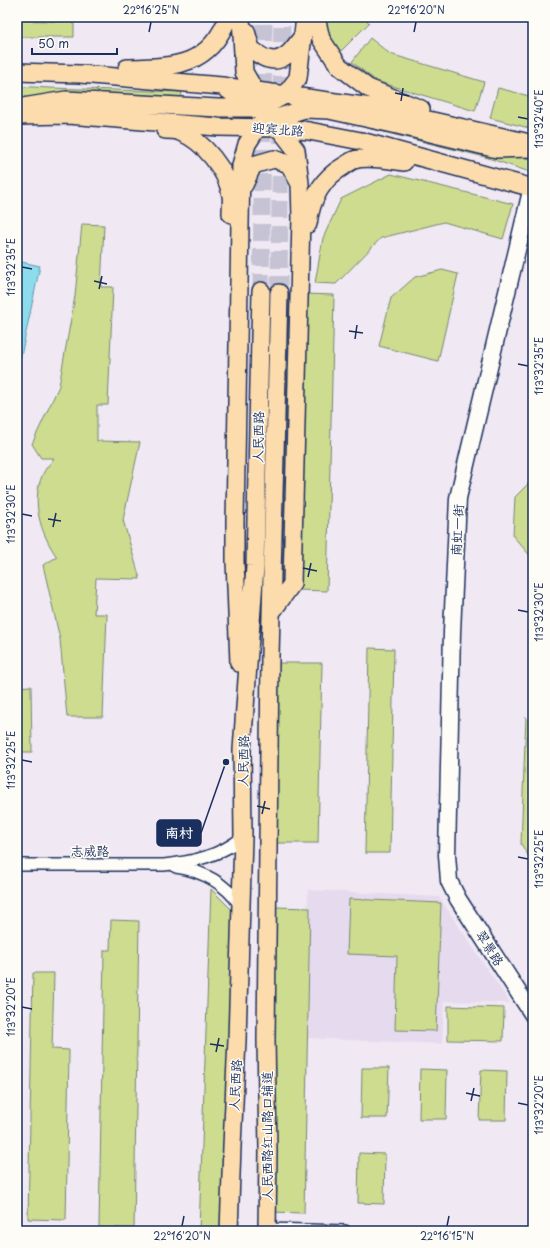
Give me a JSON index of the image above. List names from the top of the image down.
{
  "streets": {
    "main road": [
      "迎宾北路",
      "人民西路",
      "南虹一街",
      "翠景路",
      "人民西路红山路口辅道"
    ],
    "street": ["志威路"]
  },
  "crossings": [
    ["迎宾北路", "南虹一街"],
    ["人民西路", "志威路"],
    ["人民西路", "人民西路红山路口辅道"],
    ["南虹一街", "翠景路"]
  ],
  "places": ["南村"],
  "scale_bar": "50 m",
  "coordinates": [
    "22°16'25\"N",
    "22°16'20\"N",
    "113°32'40\"E",
    "113°32'35\"E",
    "113°32'30\"E",
    "113°32'25\"E",
    "113°32'20\"E",
    "22°16'15\"N"
  ]
}
